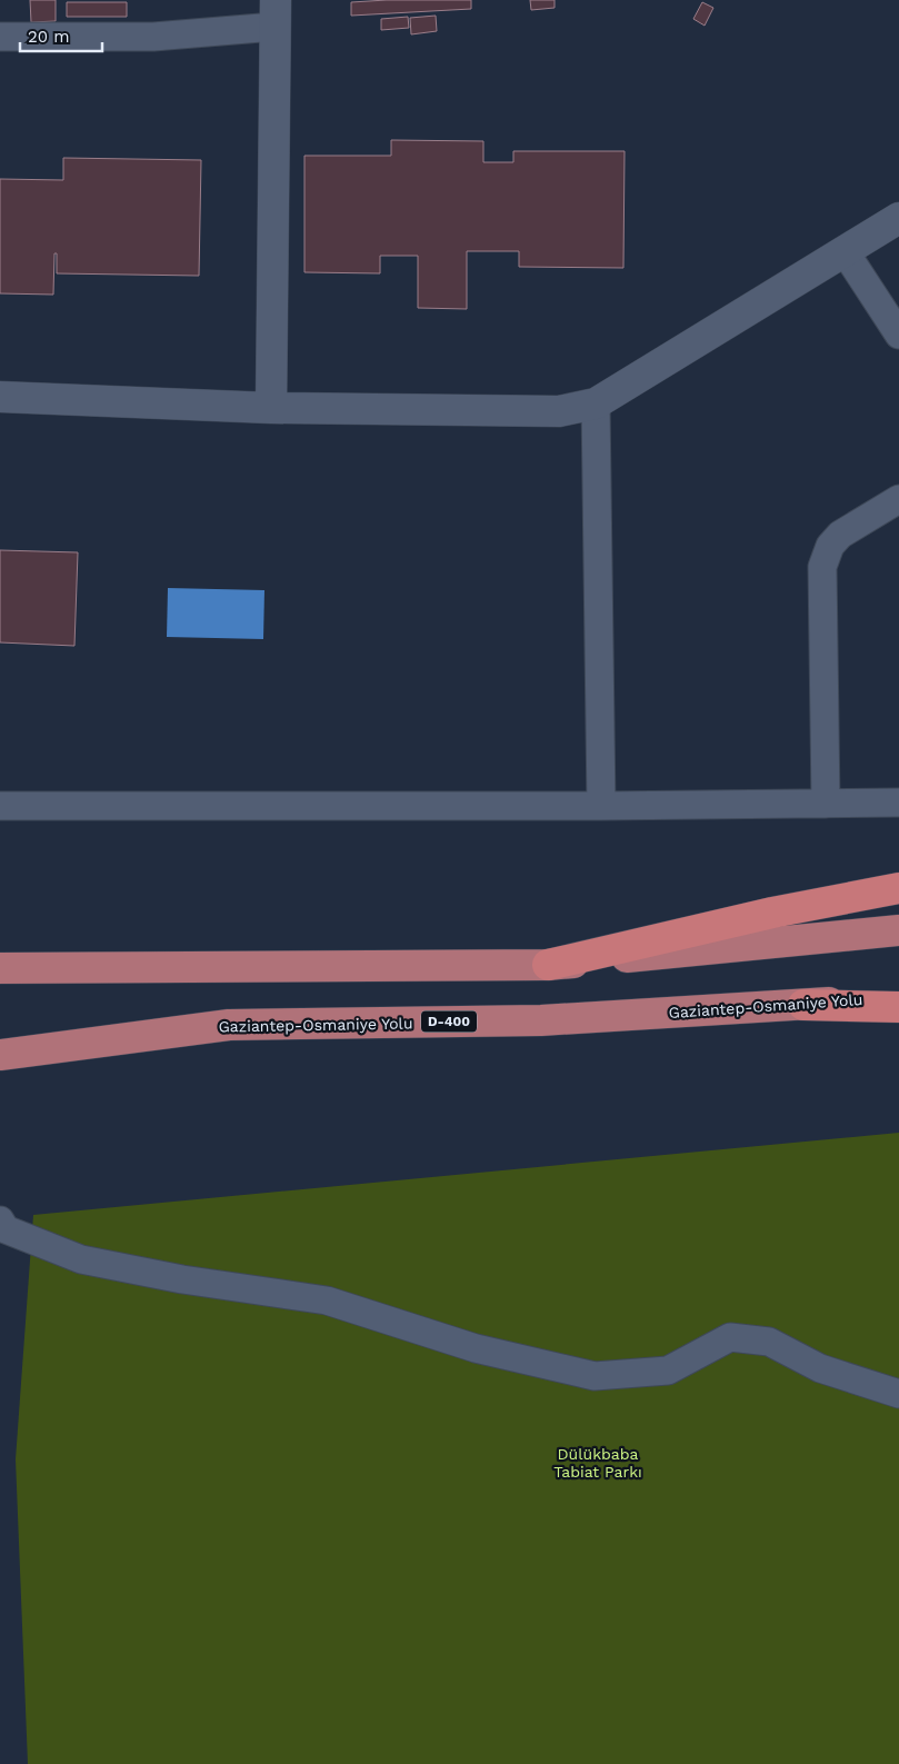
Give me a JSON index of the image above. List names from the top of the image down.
{
  "streets": {
    "highway": ["Gaziantep-Osmaniye Yolu", "D-400"]
  },
  "parks": ["Dülükbaba Tabiat Parkı"],
  "scale_bar": "20 m"
}
